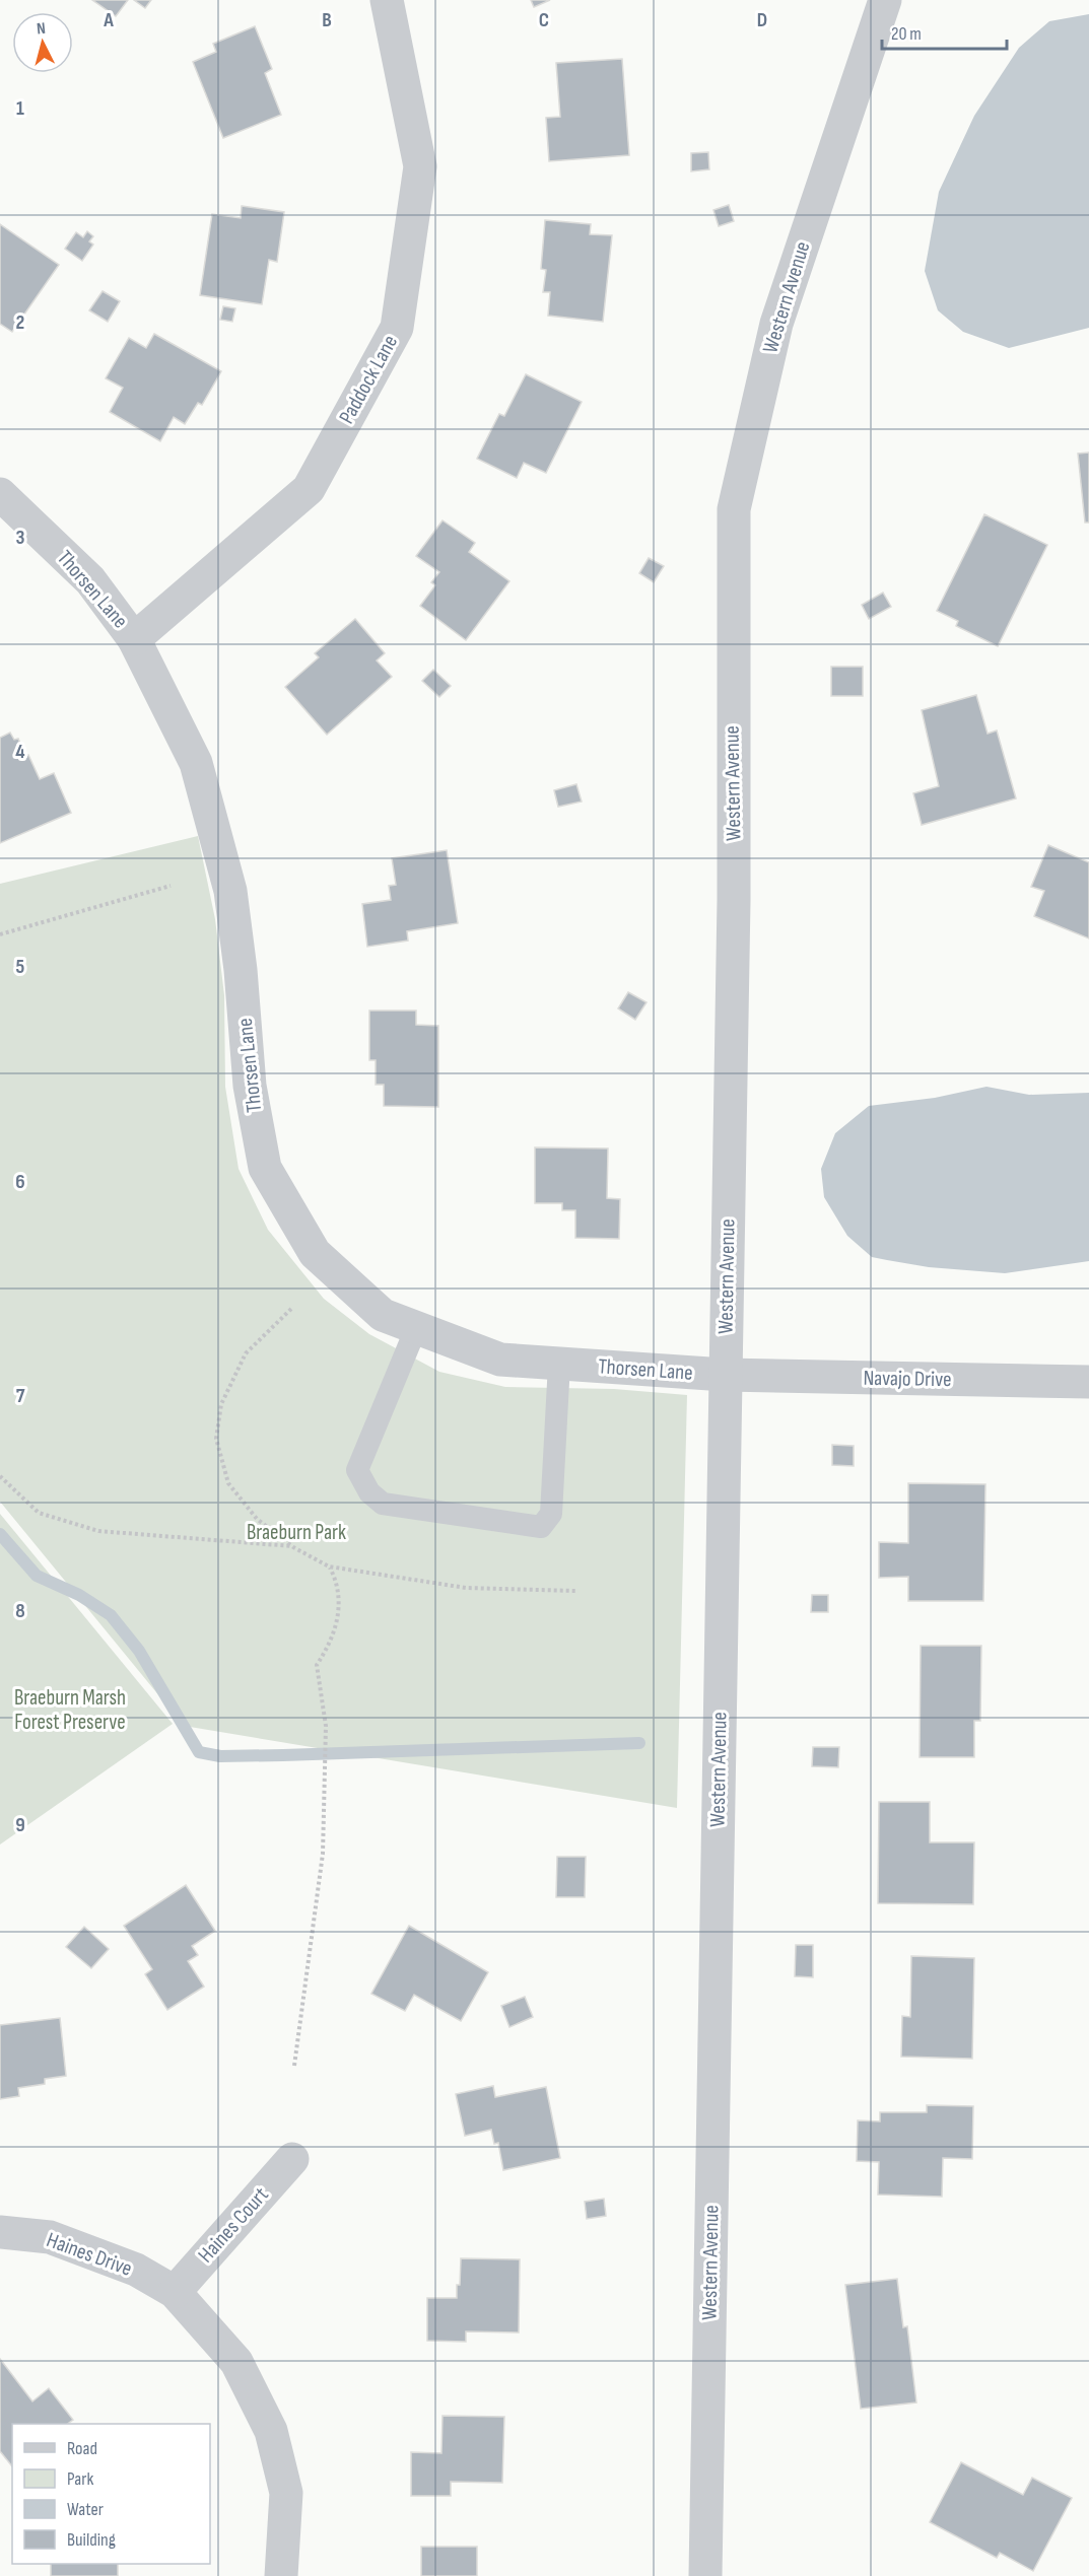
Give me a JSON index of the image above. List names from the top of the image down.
{
  "streets": {
    "street": [
      "Western Avenue",
      "Paddock Lane",
      "Thorsen Lane",
      "Navajo Drive",
      "Haines Court",
      "Haines Drive"
    ]
  },
  "crossings": [
    ["Western Avenue", "Thorsen Lane"],
    ["Western Avenue", "Navajo Drive"],
    ["Paddock Lane", "Thorsen Lane"],
    ["Thorsen Lane", "Navajo Drive"],
    ["Haines Court", "Haines Drive"]
  ],
  "parks": ["Braeburn Park", "Braeburn Marsh Forest Preserve"],
  "legend": [
    "Road",
    "Park",
    "Water",
    "Building"
  ],
  "scale_bar": "20 m",
  "north": "top",
  "grid": {
    "columns": [
      "A",
      "B",
      "C",
      "D"
    ],
    "rows": [
      "1",
      "2",
      "3",
      "4",
      "5",
      "6",
      "7",
      "8",
      "9"
    ]
  }
}
